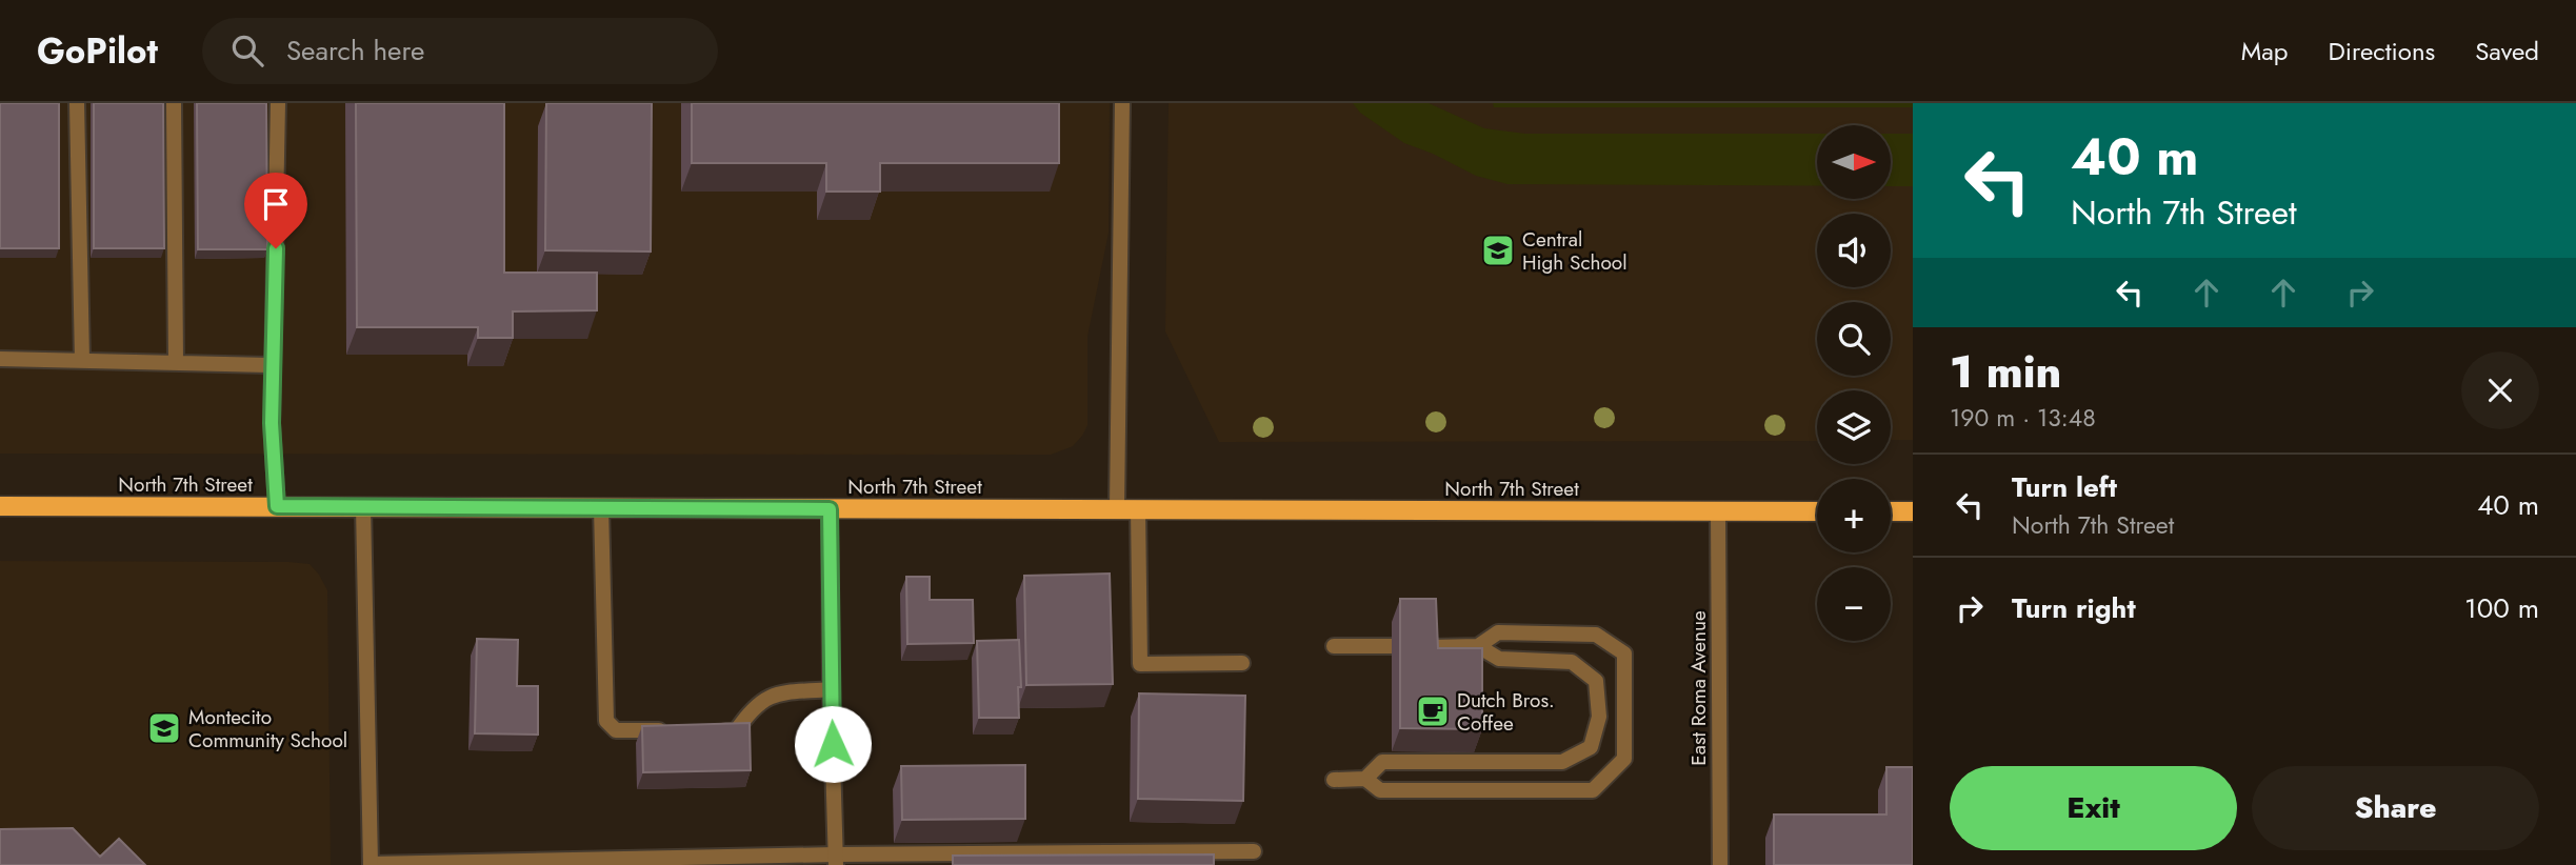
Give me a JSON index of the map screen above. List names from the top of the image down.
{
  "streets": {
    "main road": ["North 7th Street"],
    "street": ["East Roma Avenue"]
  },
  "crossings": [
    ["North 7th Street", "East Roma Avenue"]
  ],
  "places": {
    "school or university": ["Central High School", "Montecito Community School"],
    "cafe": ["Dutch Bros. Coffee"]
  },
  "north": "right",
  "page": {
    "header": "GoPilot",
    "search": "Search here",
    "nav": ["Map", "Directions", "Saved"],
    "turn": ["40 m", "North 7th Street"],
    "map_buttons": ["+", "−"],
    "heading": ["1 min", "190 m · 13:48"],
    "list": [
      {
        "name": "Turn left",
        "note": "North 7th Street",
        "value": "40 m"
      },
      {
        "name": "Turn right",
        "value": "100 m"
      }
    ],
    "buttons": ["Exit", "Share"]
  }
}
